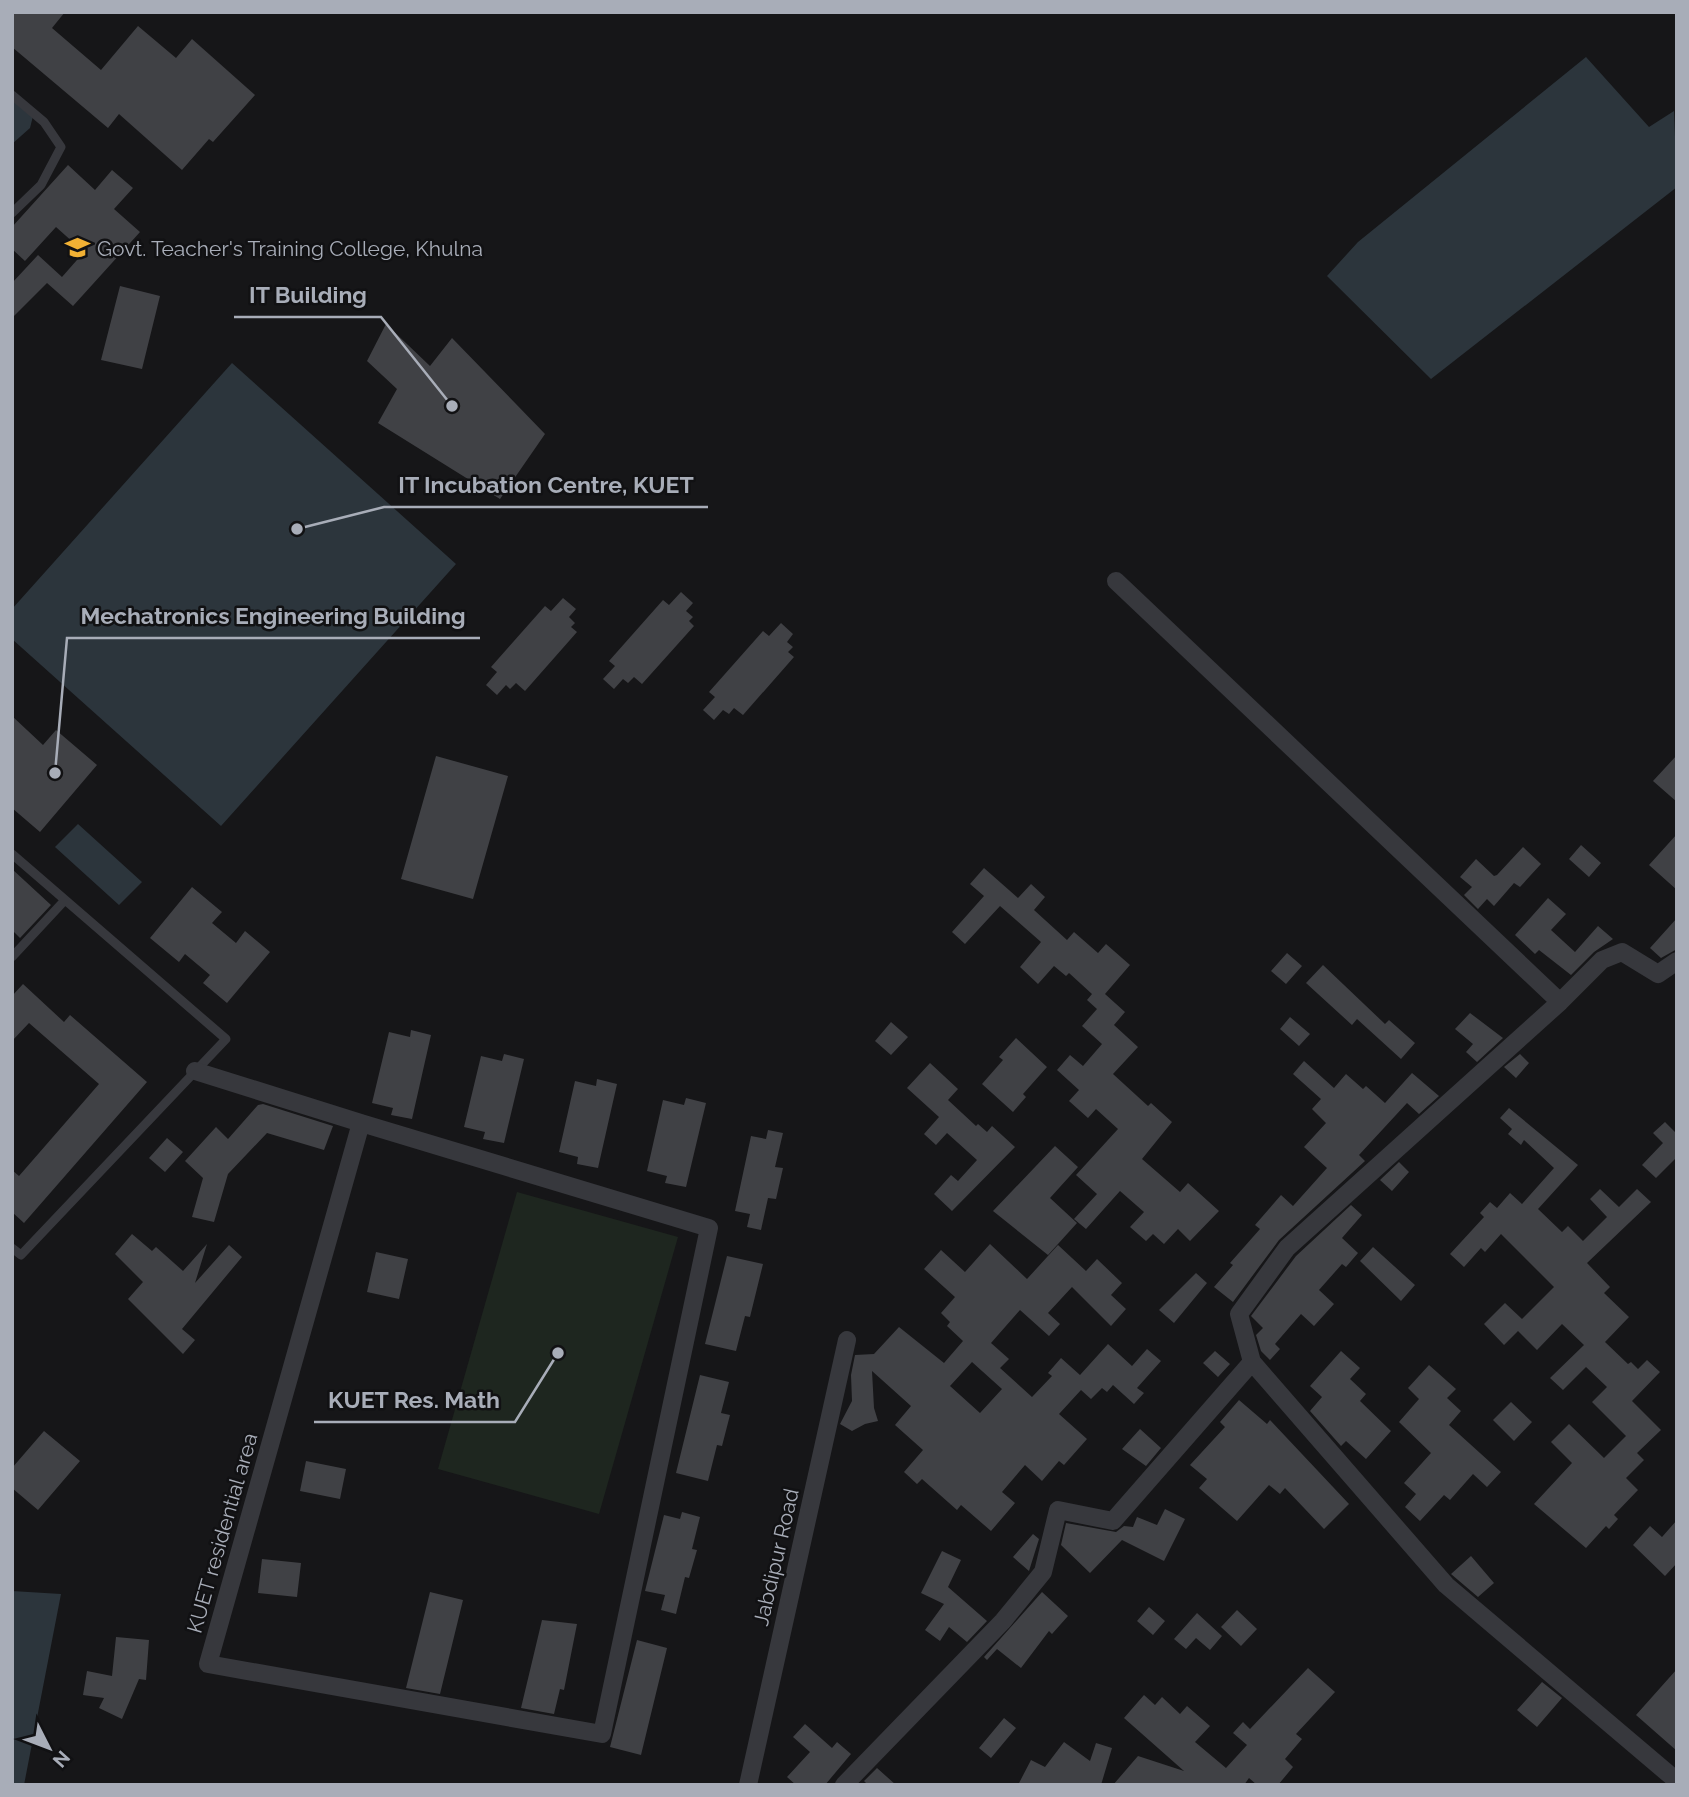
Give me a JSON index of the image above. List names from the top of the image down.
{
  "streets": {
    "street": ["KUET residential area", "Jabdipur Road"]
  },
  "places": {
    "school or university": ["Govt. Teacher's Training College, Khulna"],
    "other": [
      "IT Building",
      "IT Incubation Centre, KUET",
      "Mechatronics Engineering Building",
      "KUET Res. Math"
    ]
  },
  "north": "bottom right"
}
